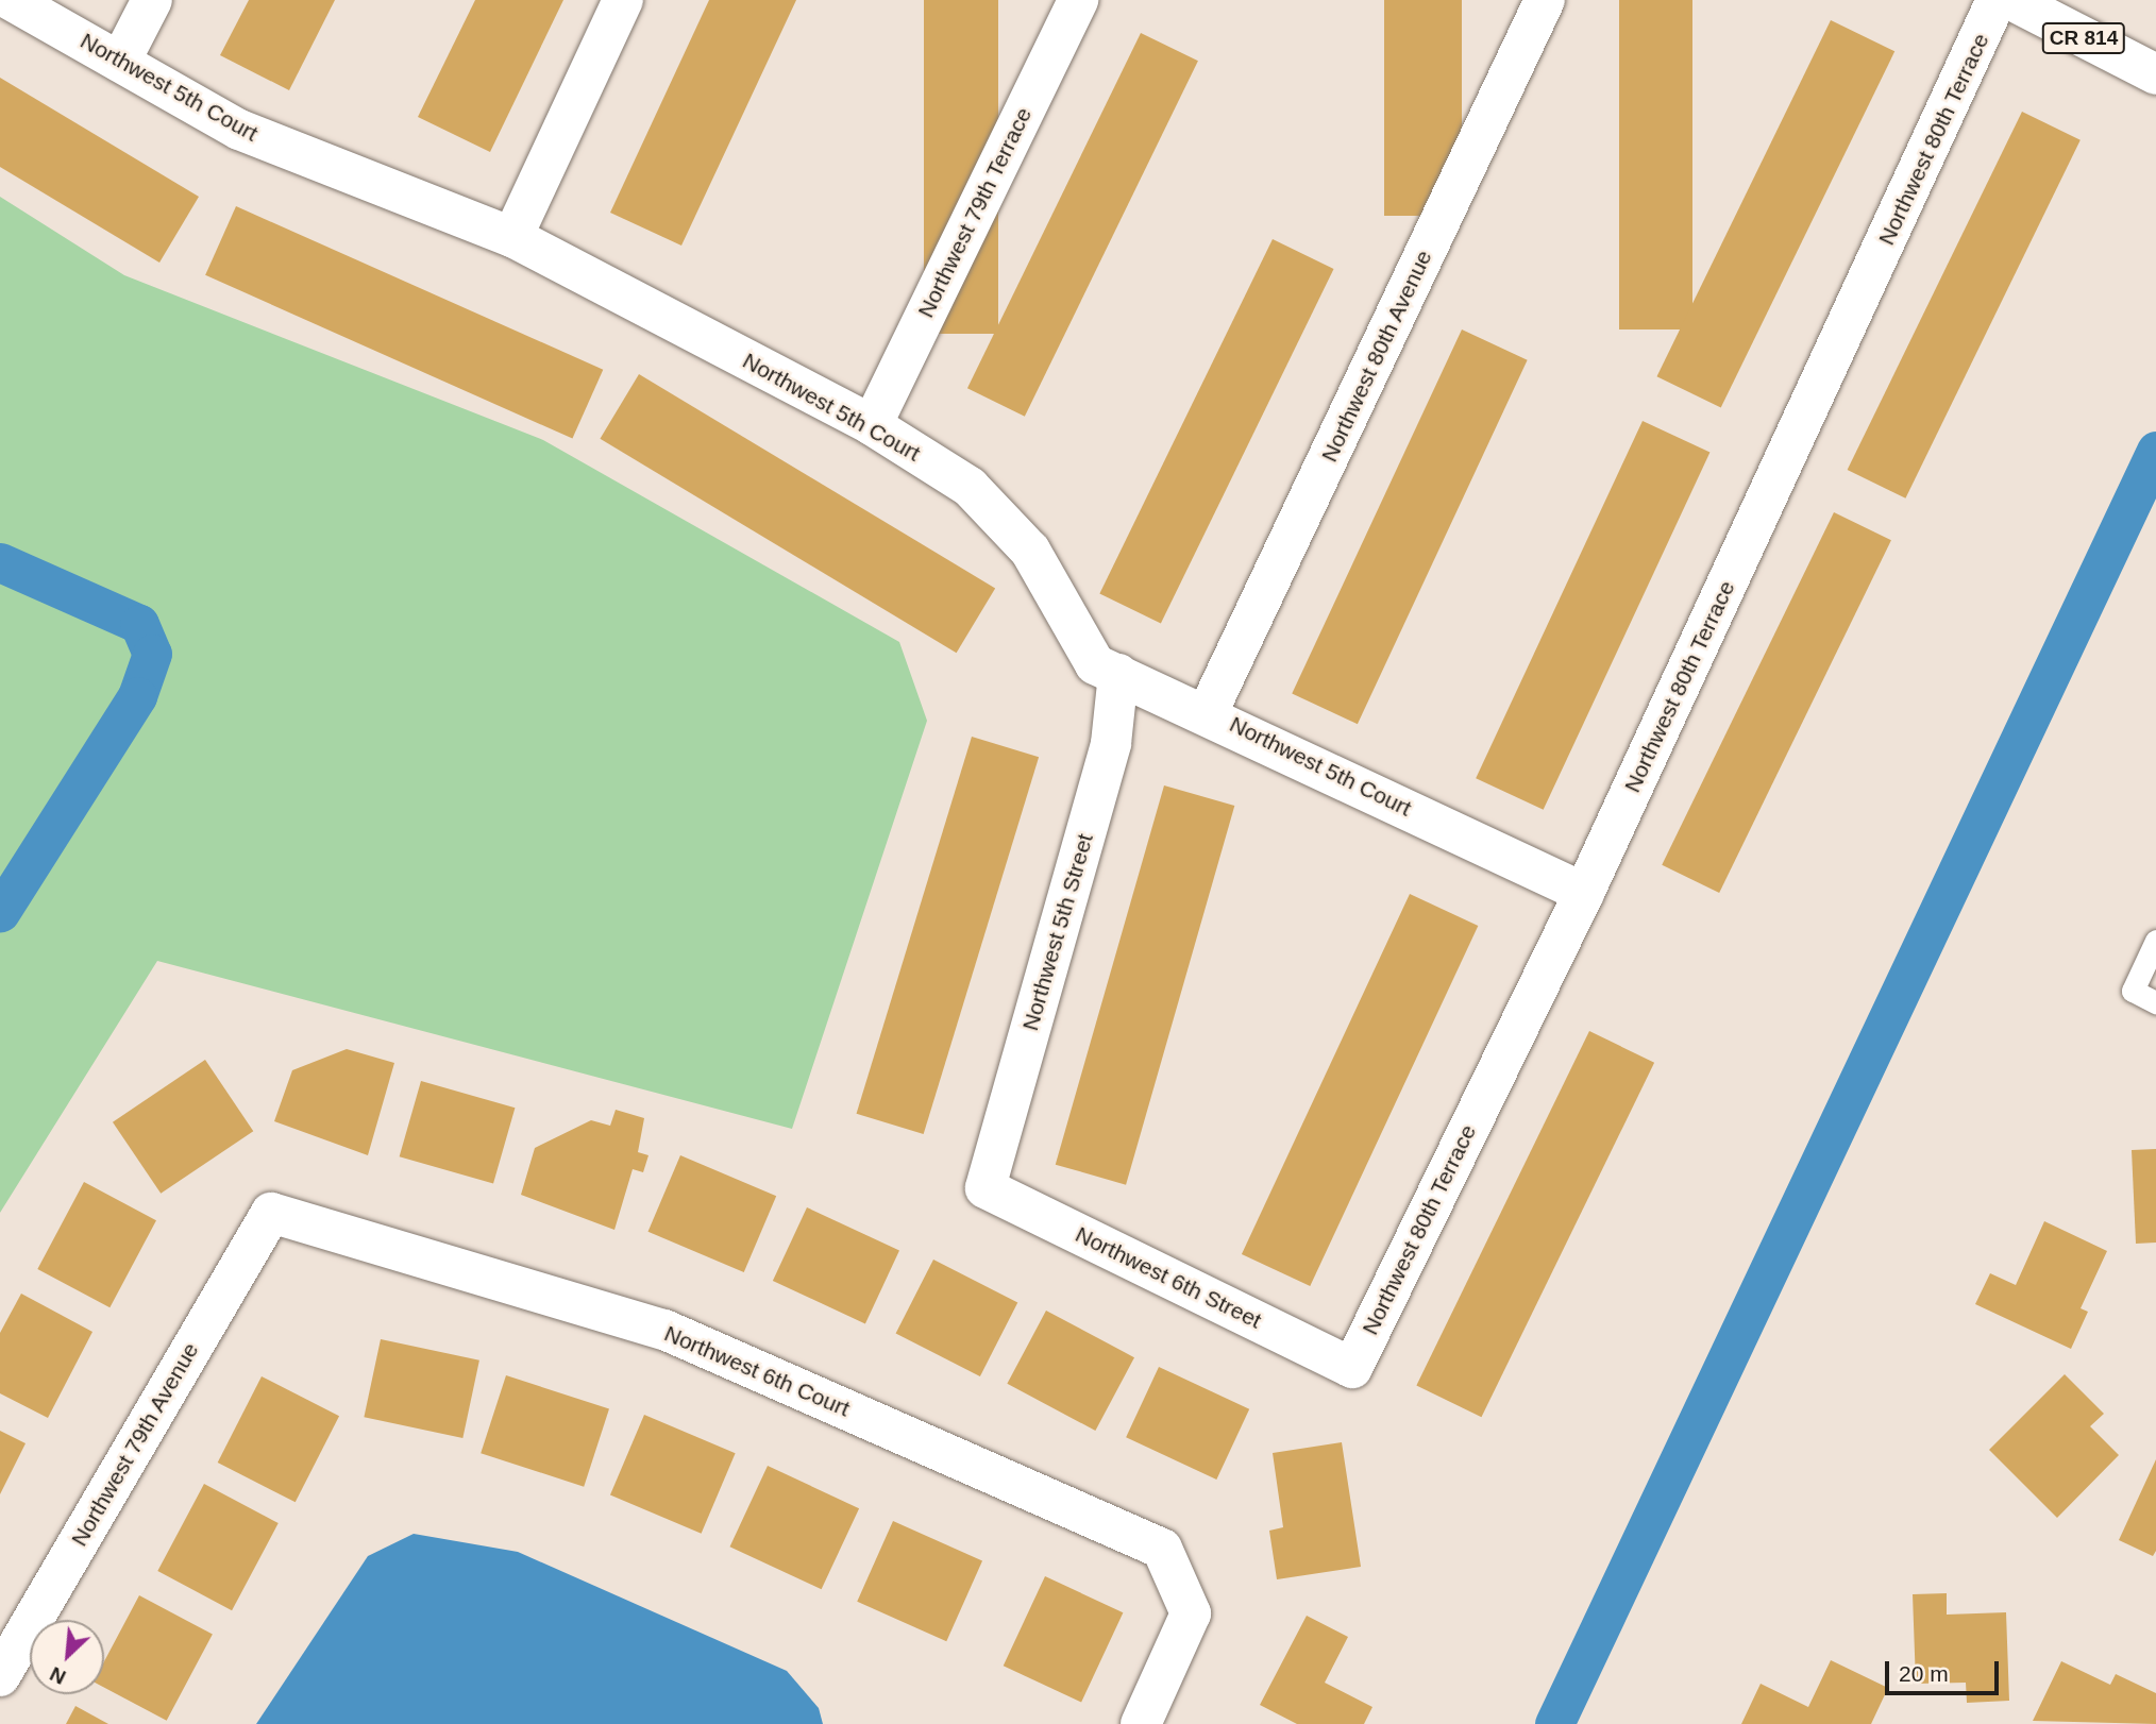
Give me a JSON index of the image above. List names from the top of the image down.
{
  "streets": {
    "street": [
      "CR 814",
      "Northwest 5th Court",
      "Northwest 80th Terrace",
      "Northwest 79th Terrace",
      "Northwest 80th Avenue",
      "Northwest 5th Street",
      "Northwest 6th Street",
      "Northwest 6th Court",
      "Northwest 79th Avenue"
    ]
  },
  "crossings": [
    ["Northwest 5th Court", "Northwest 80th Terrace"],
    ["Northwest 5th Court", "Northwest 79th Terrace"],
    ["Northwest 5th Court", "Northwest 80th Avenue"],
    ["Northwest 5th Court", "Northwest 5th Street"],
    ["Northwest 80th Terrace", "Northwest 6th Street"],
    ["Northwest 5th Street", "Northwest 6th Street"],
    ["Northwest 6th Court", "Northwest 79th Avenue"]
  ],
  "scale_bar": "20 m",
  "north": "bottom left"
}
